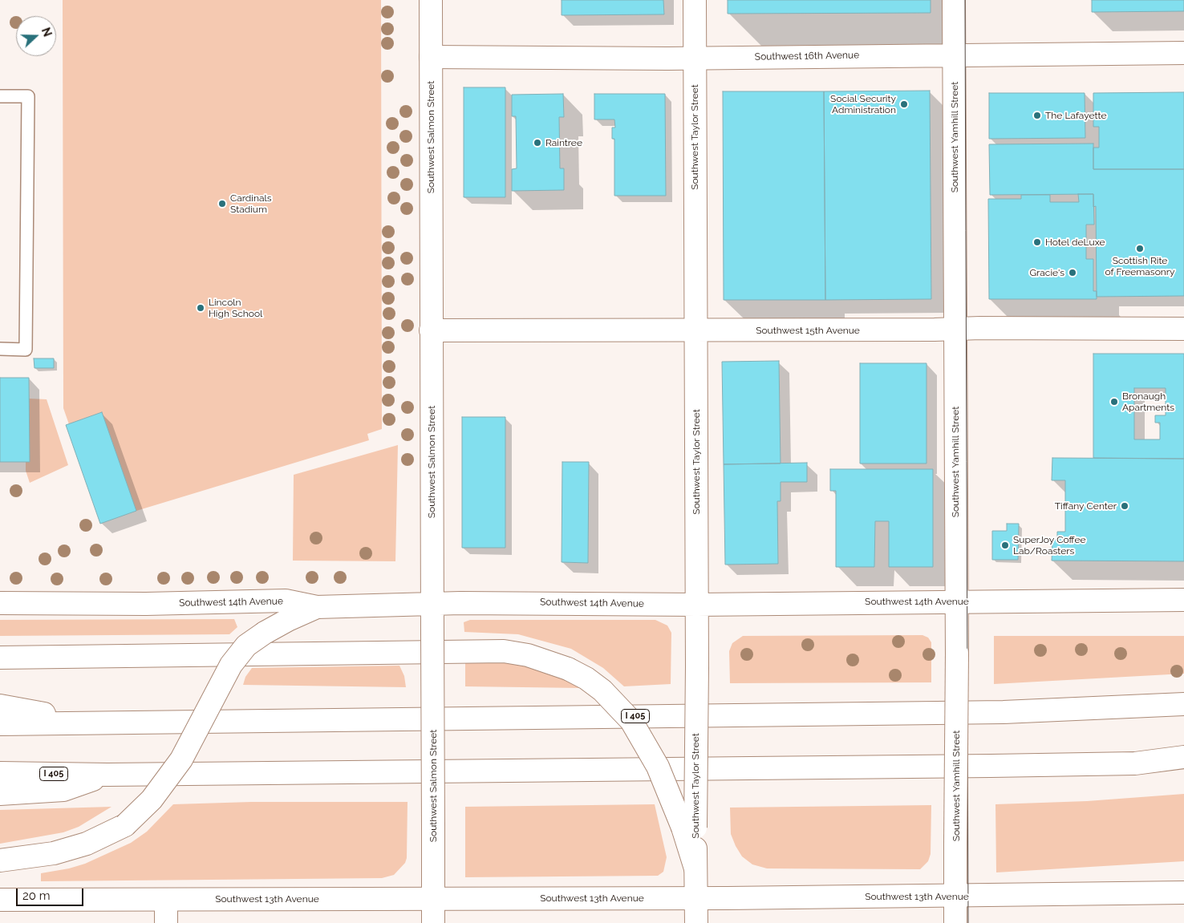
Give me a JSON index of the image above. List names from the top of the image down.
{
  "streets": {
    "main road": [
      "Southwest 16th Avenue",
      "Southwest Salmon Street",
      "Southwest Taylor Street",
      "Southwest Yamhill Street",
      "Southwest 15th Avenue",
      "Southwest 14th Avenue",
      "I 405",
      "Southwest 13th Avenue"
    ]
  },
  "crossings": [
    ["Southwest 16th Avenue", "Southwest Salmon Street"],
    ["Southwest 16th Avenue", "Southwest Taylor Street"],
    ["Southwest 16th Avenue", "Southwest Yamhill Street"],
    ["Southwest Salmon Street", "Southwest 15th Avenue"],
    ["Southwest Salmon Street", "Southwest 14th Avenue"],
    ["Southwest Salmon Street", "Southwest 13th Avenue"],
    ["Southwest Taylor Street", "Southwest 15th Avenue"],
    ["Southwest Taylor Street", "Southwest 14th Avenue"],
    ["Southwest Yamhill Street", "Southwest 15th Avenue"],
    ["Southwest Yamhill Street", "Southwest 14th Avenue"],
    ["Southwest Yamhill Street", "Southwest 13th Avenue"]
  ],
  "places": [
    "Social Security Administration",
    "The Lafayette",
    "Raintree",
    "Cardinals Stadium",
    "Hotel deLuxe",
    "Scottish Rite of Freemasonry",
    "Gracie's",
    "Lincoln High School",
    "Bronaugh Apartments",
    "Tiffany Center",
    "SuperJoy Coffee Lab/Roasters"
  ],
  "scale_bar": "20 m",
  "north": "right"
}
